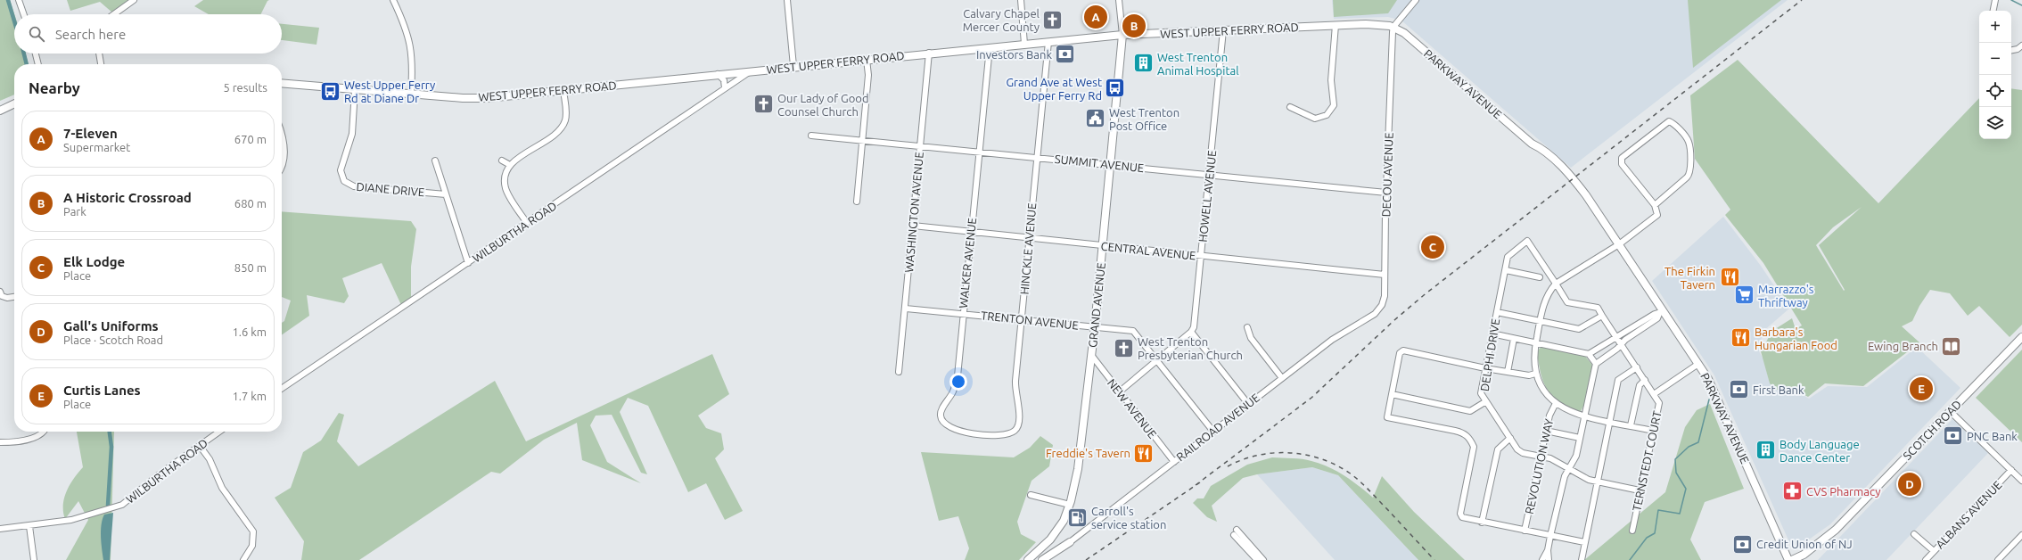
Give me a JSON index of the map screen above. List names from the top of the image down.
{
  "streets": {
    "main road": [
      "WEST UPPER FERRY ROAD",
      "PARKWAY AVENUE",
      "GRAND AVENUE",
      "SCOTCH ROAD"
    ],
    "street": [
      "SUMMIT AVENUE",
      "DECOU AVENUE",
      "DIANE DRIVE",
      "HOWELL AVENUE",
      "WASHINGTON AVENUE",
      "WILBURTHA ROAD",
      "HINCKLE AVENUE",
      "CENTRAL AVENUE",
      "WALKER AVENUE",
      "TRENTON AVENUE",
      "DELPHI DRIVE",
      "NEW AVENUE",
      "RAILROAD AVENUE",
      "TERNSTEDT COURT",
      "REVOLUTION WAY",
      "ALBANS AVENUE"
    ]
  },
  "crossings": [
    ["WEST UPPER FERRY ROAD", "PARKWAY AVENUE"],
    ["WEST UPPER FERRY ROAD", "DECOU AVENUE"],
    ["WEST UPPER FERRY ROAD", "DIANE DRIVE"],
    ["WEST UPPER FERRY ROAD", "HOWELL AVENUE"],
    ["WEST UPPER FERRY ROAD", "WASHINGTON AVENUE"],
    ["WEST UPPER FERRY ROAD", "WILBURTHA ROAD"],
    ["WEST UPPER FERRY ROAD", "HINCKLE AVENUE"],
    ["WEST UPPER FERRY ROAD", "WALKER AVENUE"],
    ["WEST UPPER FERRY ROAD", "GRAND AVENUE"],
    ["PARKWAY AVENUE", "DECOU AVENUE"],
    ["SUMMIT AVENUE", "DECOU AVENUE"],
    ["SUMMIT AVENUE", "HOWELL AVENUE"],
    ["SUMMIT AVENUE", "WASHINGTON AVENUE"],
    ["SUMMIT AVENUE", "HINCKLE AVENUE"],
    ["SUMMIT AVENUE", "WALKER AVENUE"],
    ["SUMMIT AVENUE", "GRAND AVENUE"],
    ["DECOU AVENUE", "CENTRAL AVENUE"],
    ["DECOU AVENUE", "RAILROAD AVENUE"],
    ["DIANE DRIVE", "WILBURTHA ROAD"],
    ["HOWELL AVENUE", "CENTRAL AVENUE"],
    ["WASHINGTON AVENUE", "CENTRAL AVENUE"],
    ["WASHINGTON AVENUE", "TRENTON AVENUE"],
    ["HINCKLE AVENUE", "CENTRAL AVENUE"],
    ["HINCKLE AVENUE", "WALKER AVENUE"],
    ["HINCKLE AVENUE", "TRENTON AVENUE"],
    ["CENTRAL AVENUE", "WALKER AVENUE"],
    ["CENTRAL AVENUE", "GRAND AVENUE"],
    ["WALKER AVENUE", "TRENTON AVENUE"],
    ["GRAND AVENUE", "TRENTON AVENUE"],
    ["GRAND AVENUE", "NEW AVENUE"],
    ["TRENTON AVENUE", "RAILROAD AVENUE"],
    ["DELPHI DRIVE", "TERNSTEDT COURT"],
    ["DELPHI DRIVE", "REVOLUTION WAY"],
    ["NEW AVENUE", "RAILROAD AVENUE"]
  ],
  "places": {
    "church": ["Calvary Chapel Mercer County", "Our Lady of Good Counsel Church", "West Trenton Presbyterian Church"],
    "bank": [
      "Investors Bank",
      "First Bank",
      "PNC Bank",
      "Credit Union of NJ"
    ],
    "building": ["West Trenton Animal Hospital", "Body Language Dance Center"],
    "bus stop": ["Grand Ave at West Upper Ferry Rd", "West Upper Ferry Rd at Diane Dr"],
    "public building": ["West Trenton Post Office"],
    "restaurant": ["The Firkin Tavern", "Barbara's Hungarian Food", "Freddie's Tavern"],
    "supermarket": ["Marrazzo's Thriftway"],
    "library": ["Ewing Branch"],
    "pharmacy": ["CVS Pharmacy"],
    "fuel station": ["Carroll's service station"]
  },
  "page": {
    "pins": [
      "A",
      "B",
      "C",
      "E",
      "D"
    ],
    "map_buttons": ["+", "−"],
    "search": "Search here",
    "heading": ["Nearby", "5 results"],
    "list": [
      {
        "mark": "A",
        "name": "7-Eleven",
        "note": "Supermarket",
        "value": "670 m"
      },
      {
        "mark": "B",
        "name": "A Historic Crossroad",
        "note": "Park",
        "value": "680 m"
      },
      {
        "mark": "C",
        "name": "Elk Lodge",
        "note": "Place",
        "value": "850 m"
      },
      {
        "mark": "D",
        "name": "Gall's Uniforms",
        "note": "Place · Scotch Road",
        "value": "1.6 km"
      },
      {
        "mark": "E",
        "name": "Curtis Lanes",
        "note": "Place",
        "value": "1.7 km"
      }
    ]
  }
}
